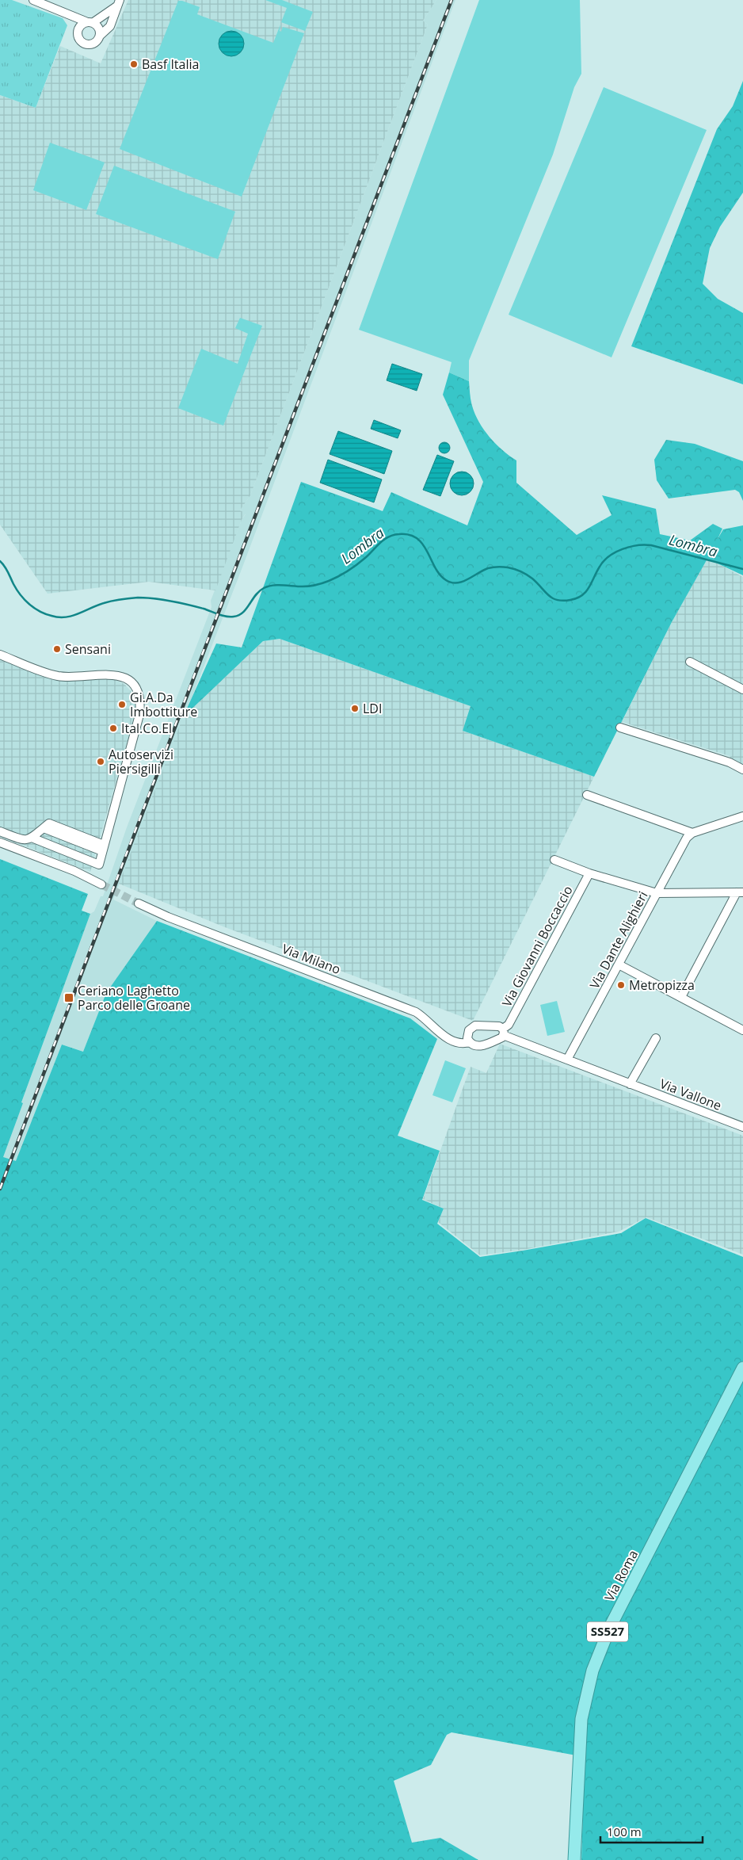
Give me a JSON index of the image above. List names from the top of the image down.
{
  "streets": {
    "main road": ["Via Roma", "SS527"],
    "street": [
      "Via Dante Alighieri",
      "Via Giovanni Boccaccio",
      "Via Milano",
      "Via Vallone"
    ]
  },
  "crossings": [
    ["Via Dante Alighieri", "Via Vallone"],
    ["Via Giovanni Boccaccio", "Via Milano"]
  ],
  "water": ["Lombra"],
  "places": {
    "other": [
      "Basf Italia",
      "Sensani",
      "Gi.A.Da Imbottiture",
      "LDI",
      "Ital.Co.El",
      "Autoservizi Piersigilli",
      "Metropizza"
    ],
    "transit": ["Ceriano Laghetto Parco delle Groane"]
  },
  "scale_bar": "100 m"
}
